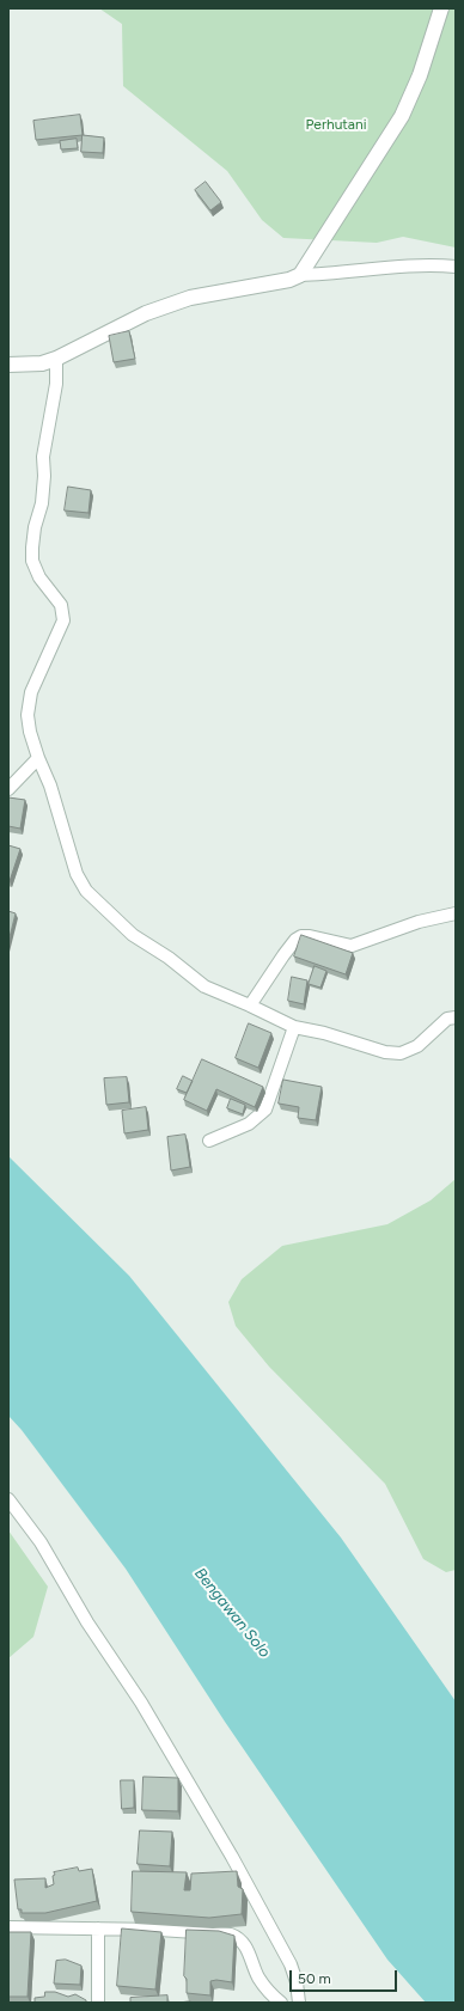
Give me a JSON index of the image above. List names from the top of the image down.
{
  "water": ["Bengawan Solo"],
  "parks": ["Perhutani"],
  "scale_bar": "50 m"
}
